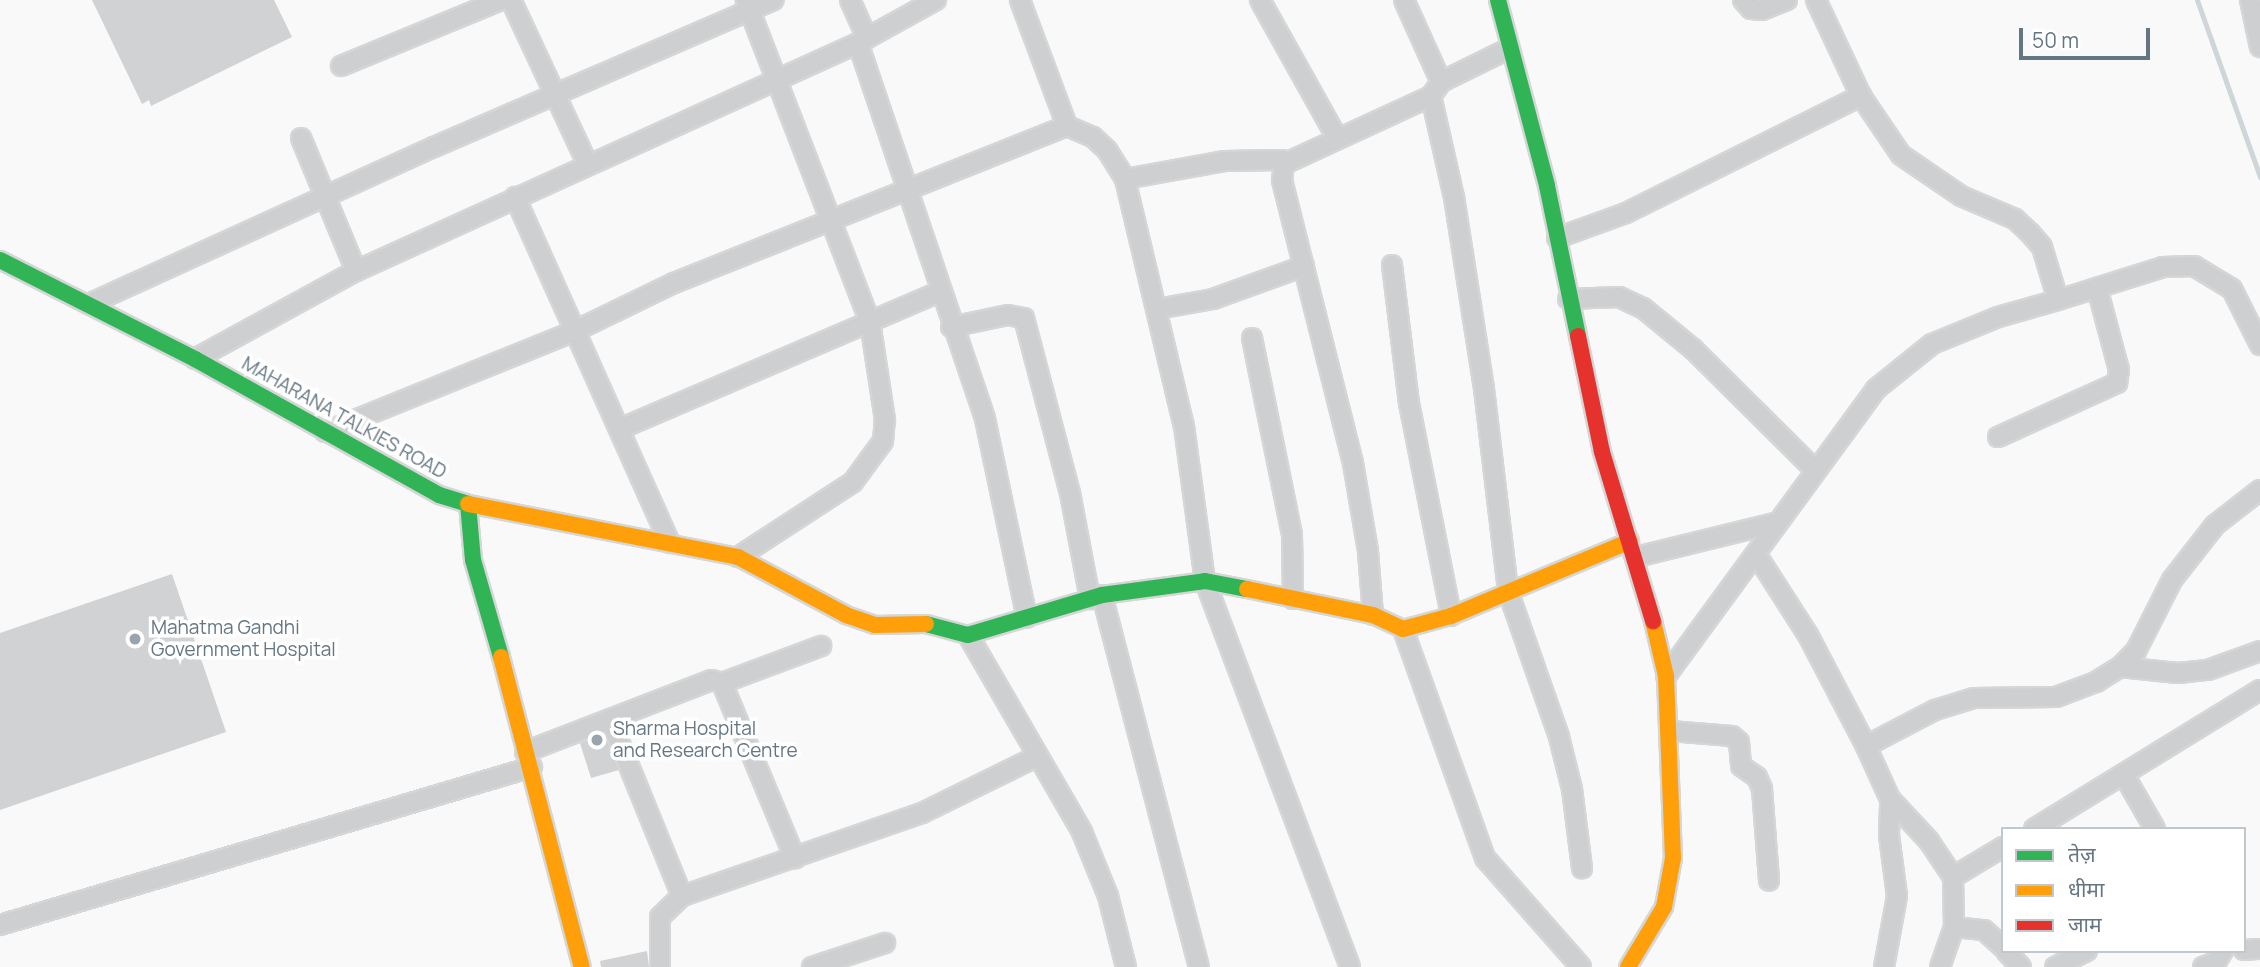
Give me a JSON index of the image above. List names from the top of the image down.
{
  "streets": {
    "street": ["MAHARANA TALKIES ROAD"]
  },
  "places": ["Mahatma Gandhi Government Hospital", "Sharma Hospital and Research Centre"],
  "legend": ["तेज़", "धीमा", "जाम"],
  "scale_bar": "50 m"
}
